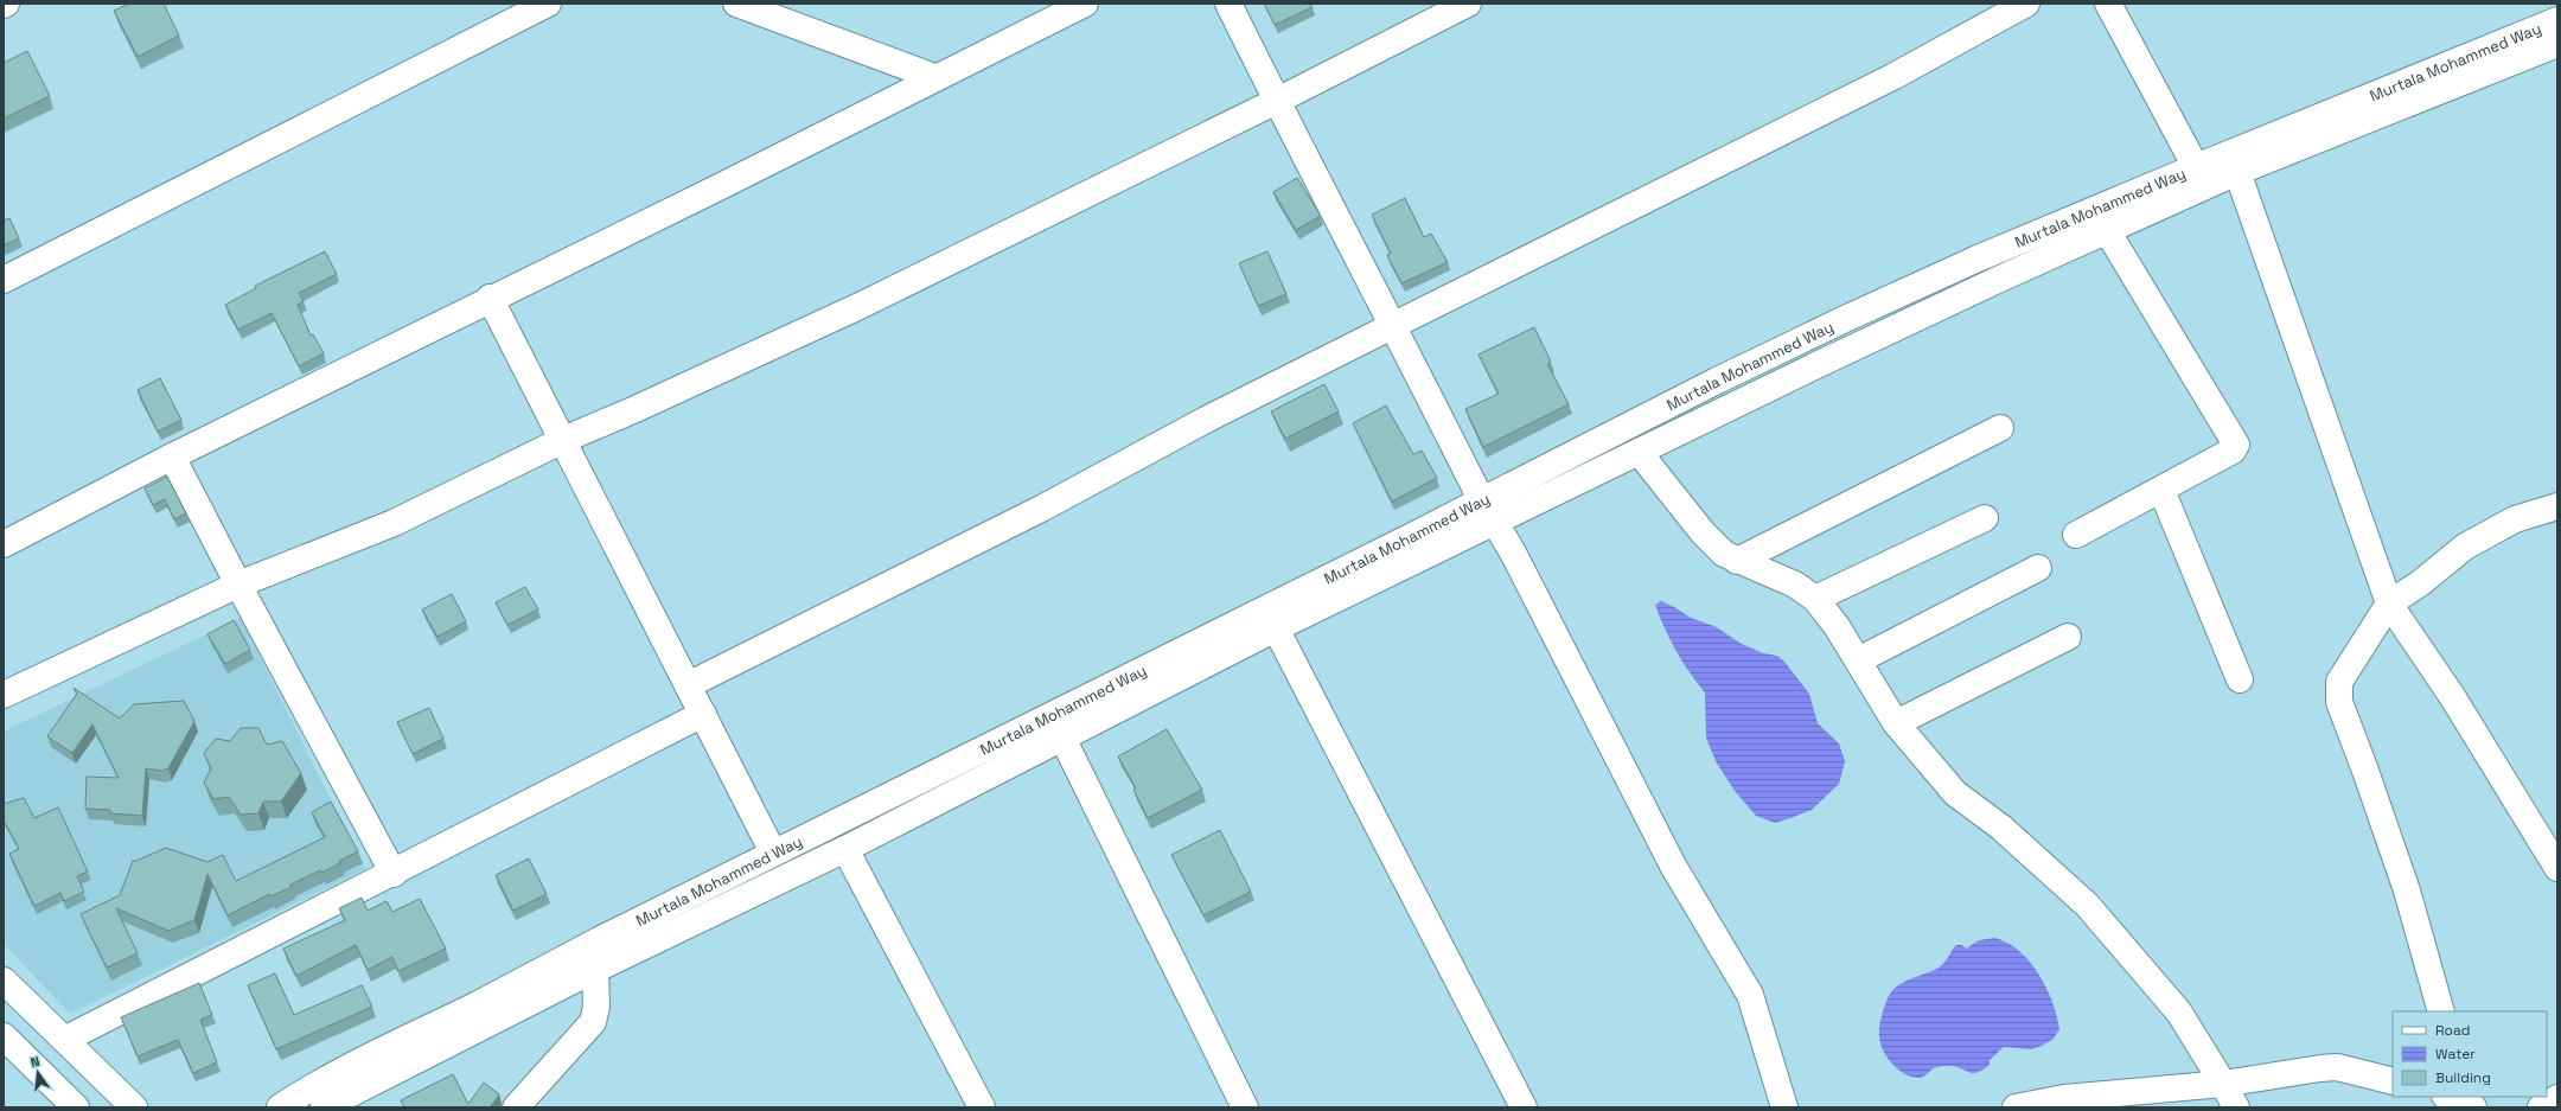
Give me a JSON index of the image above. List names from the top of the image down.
{
  "streets": {
    "street": ["Murtala Mohammed Way"]
  },
  "legend": ["Road", "Water", "Building"],
  "north": "top"
}
